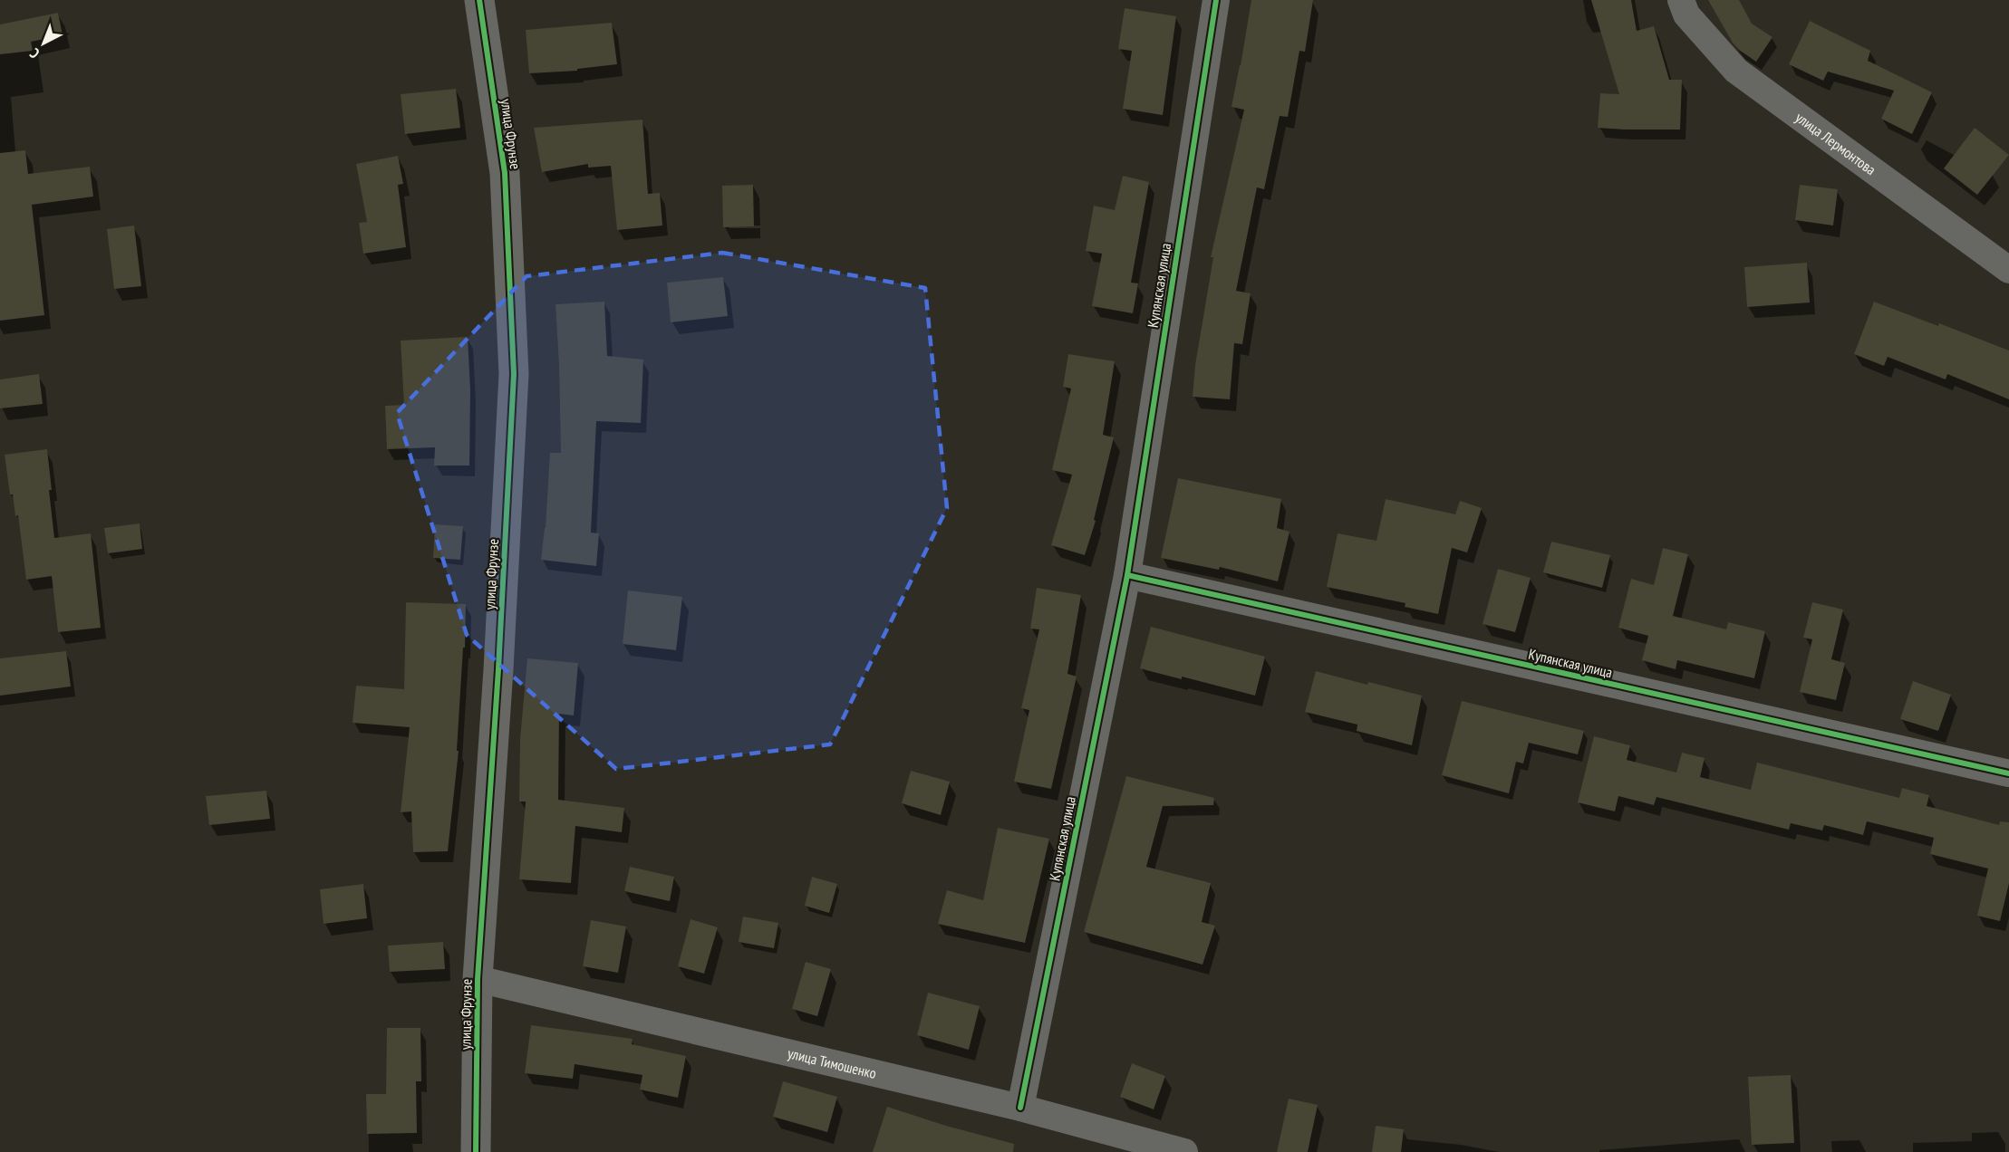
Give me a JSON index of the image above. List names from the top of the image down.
{
  "streets": {
    "street": [
      "улица Фрунзе",
      "улица Лермонтова",
      "Купянская улица",
      "улица Тимошенко"
    ]
  },
  "crossings": [
    ["улица Фрунзе", "улица Тимошенко"],
    ["Купянская улица", "улица Тимошенко"]
  ],
  "north": "bottom left"
}
